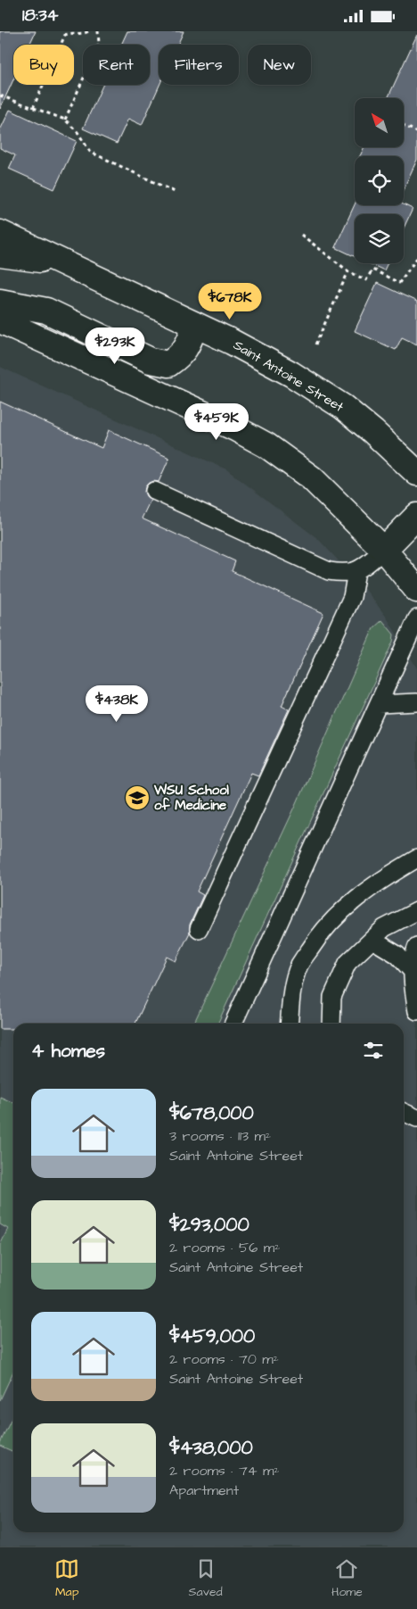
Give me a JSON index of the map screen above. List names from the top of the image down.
{
  "streets": {
    "street": ["Saint Antoine Street"]
  },
  "places": {
    "school or university": ["WSU School of Medicine"]
  },
  "north": "top left",
  "page": {
    "status": "18:34",
    "chip": [
      "Buy",
      "Rent",
      "Filters",
      "New"
    ],
    "price": [
      "$678K",
      "$293K",
      "$459K",
      "$438K"
    ],
    "heading": "4 homes",
    "list": [
      {
        "name": "$678,000",
        "note": "3 rooms · 113 m² · Saint Antoine Street"
      },
      {
        "name": "$293,000",
        "note": "2 rooms · 56 m² · Saint Antoine Street"
      },
      {
        "name": "$459,000",
        "note": "2 rooms · 70 m² · Saint Antoine Street"
      },
      {
        "name": "$438,000",
        "note": "2 rooms · 74 m² · Apartment"
      }
    ],
    "tabs": ["Map", "Saved", "Home"]
  }
}
